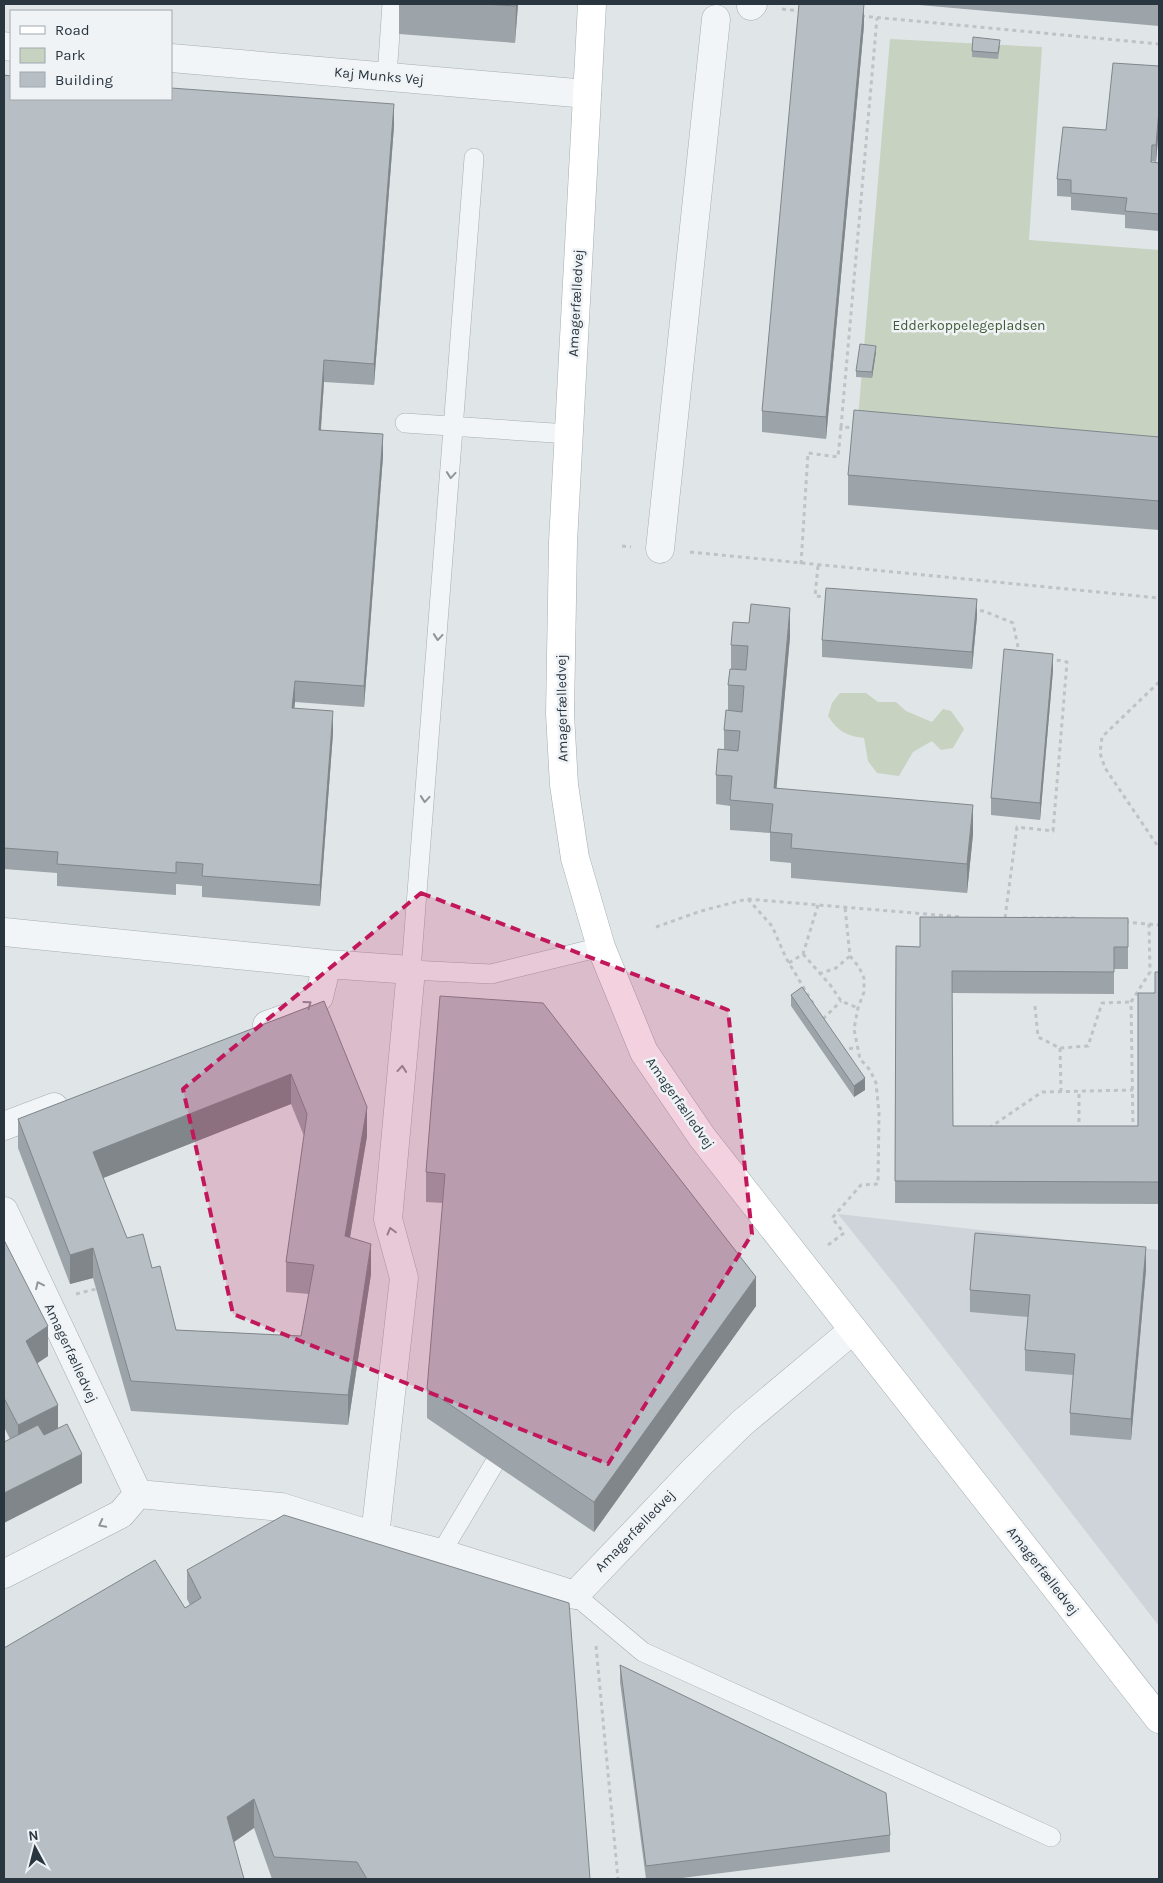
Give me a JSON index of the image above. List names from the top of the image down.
{
  "streets": {
    "street": ["Kaj Munks Vej", "Amagerfælledvej"]
  },
  "crossings": [
    ["Kaj Munks Vej", "Amagerfælledvej"]
  ],
  "parks": ["Edderkoppelegepladsen"],
  "legend": ["Road", "Park", "Building"],
  "north": "top"
}
